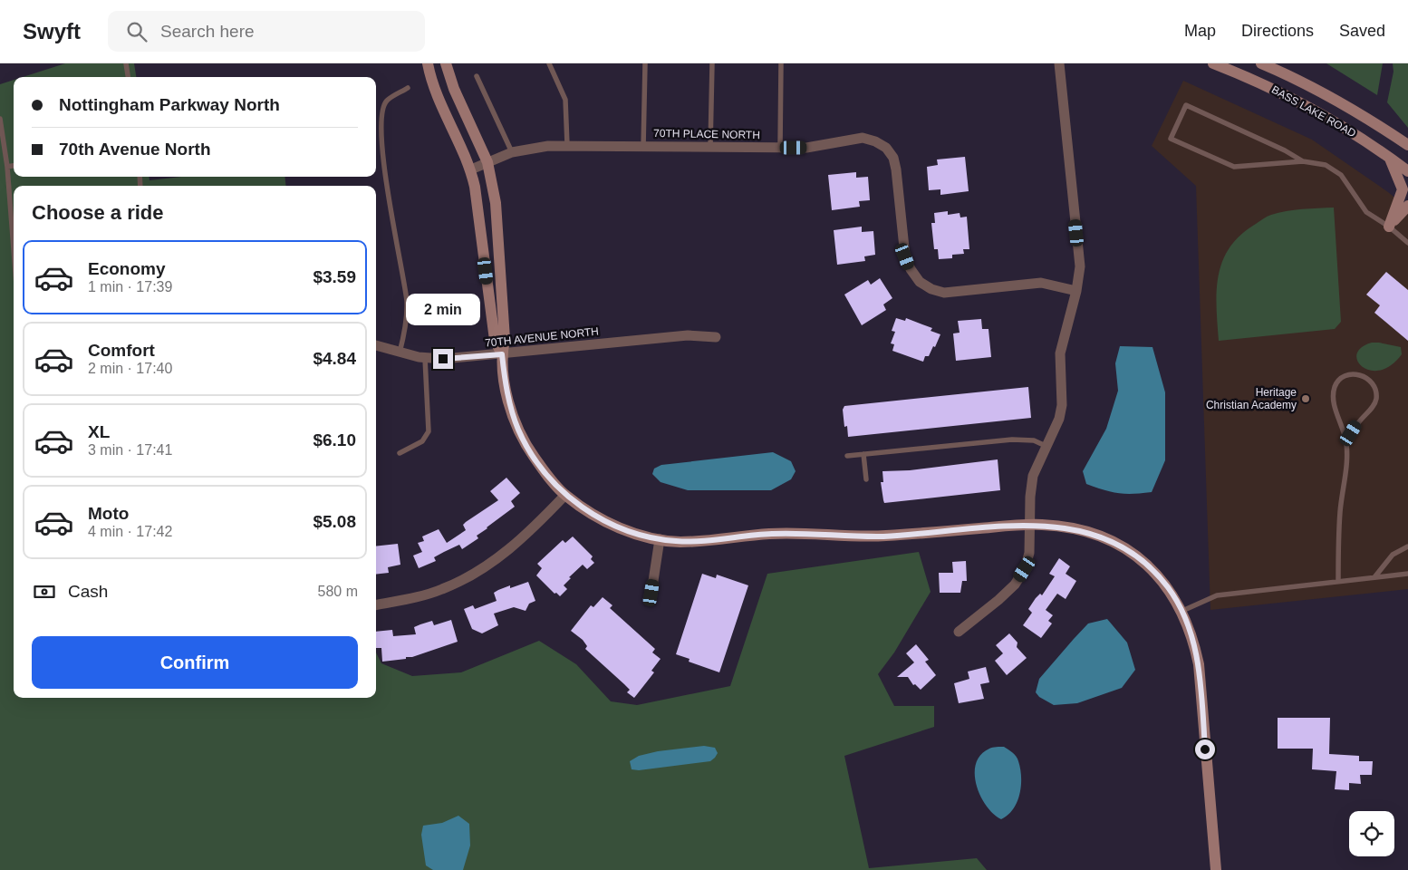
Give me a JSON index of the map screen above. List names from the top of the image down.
{
  "streets": {
    "street": ["BASS LAKE ROAD", "70TH PLACE NORTH", "70TH AVENUE NORTH"]
  },
  "places": ["Heritage Christian Academy"],
  "page": {
    "header": "Swyft",
    "search": "Search here",
    "nav": ["Map", "Directions", "Saved"],
    "banner": ["Nottingham Parkway North", "70th Avenue North"],
    "heading": "Choose a ride",
    "list": [
      {
        "name": "Economy",
        "note": "1 min · 17:39",
        "value": "$3.59"
      },
      {
        "name": "Comfort",
        "note": "2 min · 17:40",
        "value": "$4.84"
      },
      {
        "name": "XL",
        "note": "3 min · 17:41",
        "value": "$6.10"
      },
      {
        "name": "Moto",
        "note": "4 min · 17:42",
        "value": "$5.08"
      }
    ],
    "bubble": "2 min",
    "pay": ["Cash", "580 m"],
    "buttons": "Confirm"
  }
}
